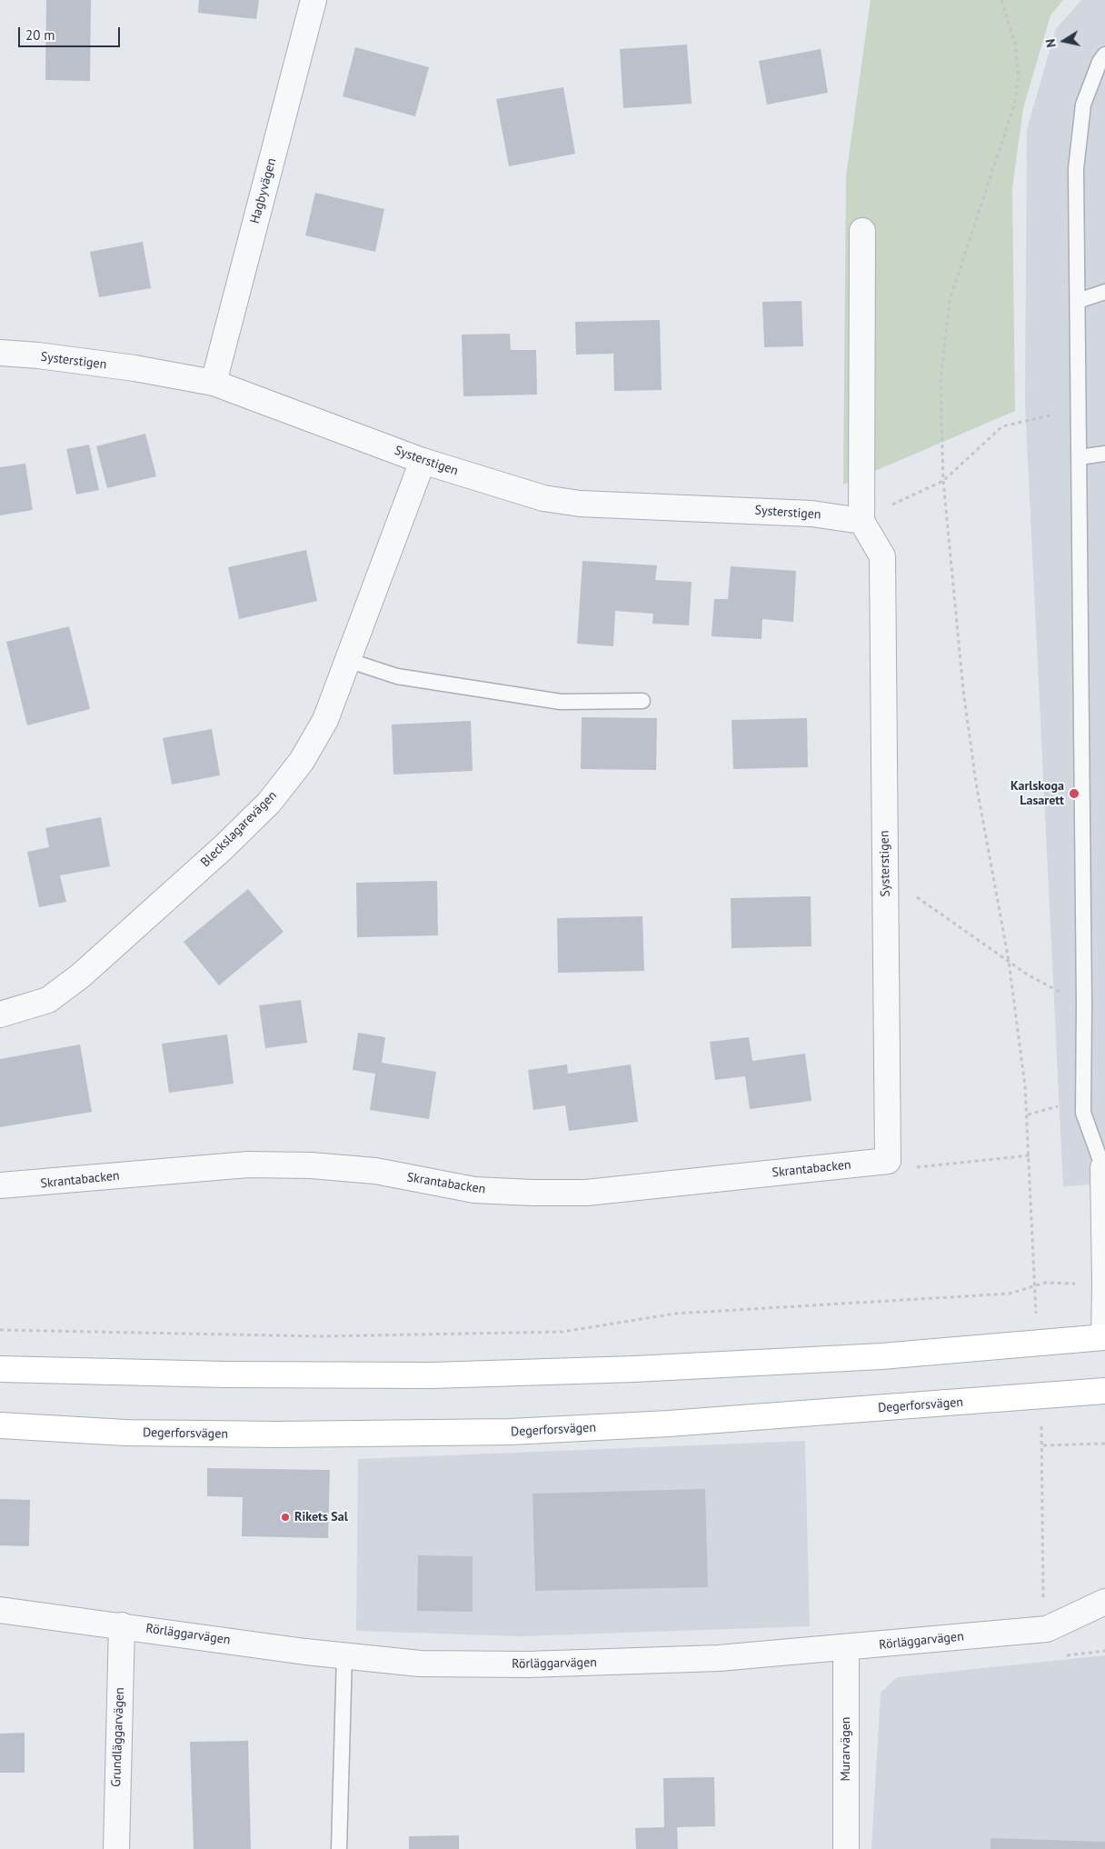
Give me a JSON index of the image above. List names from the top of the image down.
{
  "streets": {
    "main road": ["Degerforsvägen"],
    "street": [
      "Hagbyvägen",
      "Systerstigen",
      "Bleckslagarevägen",
      "Skrantabacken",
      "Rörläggarvägen",
      "Grundläggarvägen",
      "Murarvägen"
    ]
  },
  "crossings": [
    ["Hagbyvägen", "Systerstigen"],
    ["Systerstigen", "Bleckslagarevägen"],
    ["Systerstigen", "Skrantabacken"],
    ["Rörläggarvägen", "Grundläggarvägen"],
    ["Rörläggarvägen", "Murarvägen"]
  ],
  "places": ["Karlskoga Lasarett", "Rikets Sal"],
  "scale_bar": "20 m",
  "north": "left"
}
